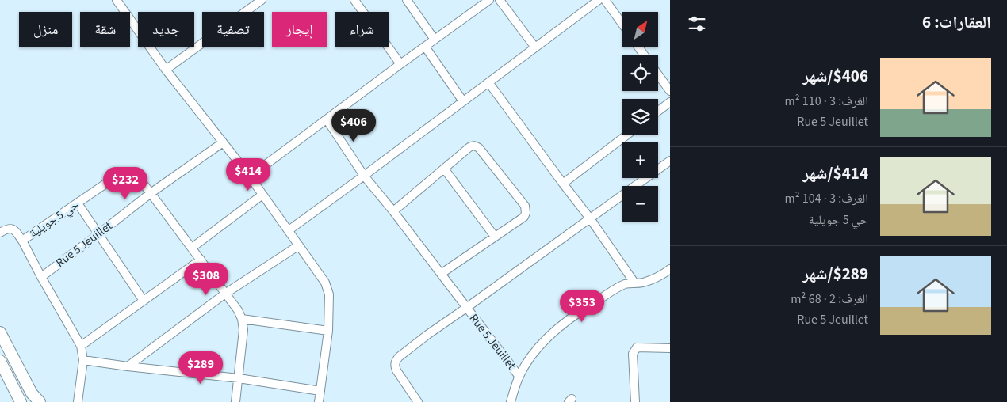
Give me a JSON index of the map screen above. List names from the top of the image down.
{
  "streets": {
    "street": ["حي 5 جويلية", "Rue 5 Jeuillet"]
  },
  "crossings": [
    ["حي 5 جويلية", "Rue 5 Jeuillet"]
  ],
  "north": "top right",
  "page": {
    "heading": "العقارات: 6",
    "map_buttons": ["+", "−"],
    "chip": [
      "شراء",
      "إيجار",
      "تصفية",
      "جديد",
      "شقة",
      "منزل"
    ],
    "list": [
      {
        "name": "$406/شهر",
        "note": "الغرف: 3 · 110 m² · Rue 5 Jeuillet"
      },
      {
        "name": "$414/شهر",
        "note": "الغرف: 3 · 104 m² · حي 5 جويلية"
      },
      {
        "name": "$289/شهر",
        "note": "الغرف: 2 · 68 m² · Rue 5 Jeuillet"
      }
    ],
    "price": [
      "$406",
      "$414",
      "$232",
      "$308",
      "$353",
      "$289"
    ]
  }
}
